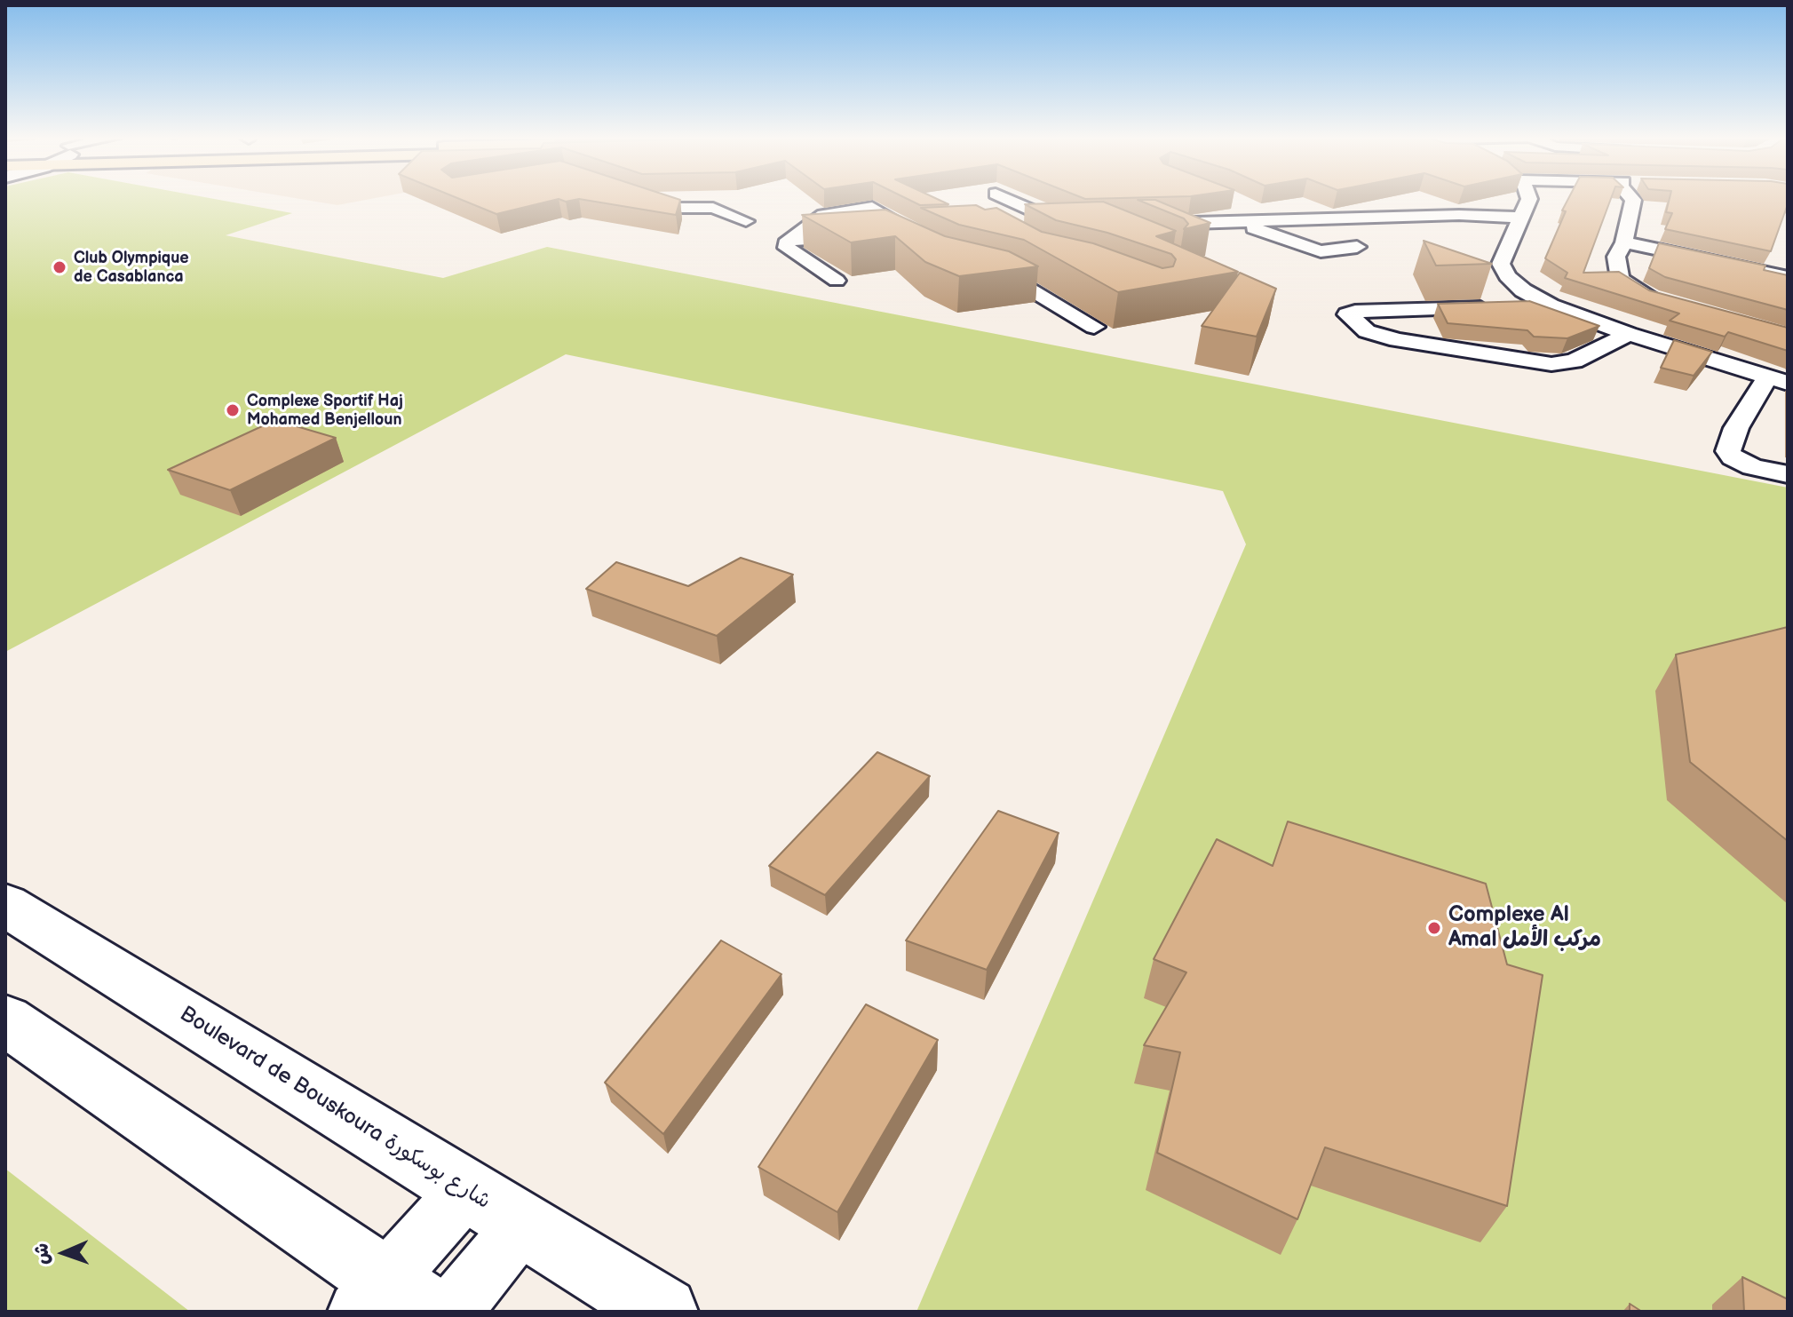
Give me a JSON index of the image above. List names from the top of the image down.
{
  "streets": {
    "street": ["Boulevard de Bouskoura شارع بوسكورة"]
  },
  "places": ["Club Olympique de Casablanca", "Complexe Sportif Haj Mohamed Benjelloun", "Complexe Al Amal مركب الأمل"],
  "north": "left"
}
